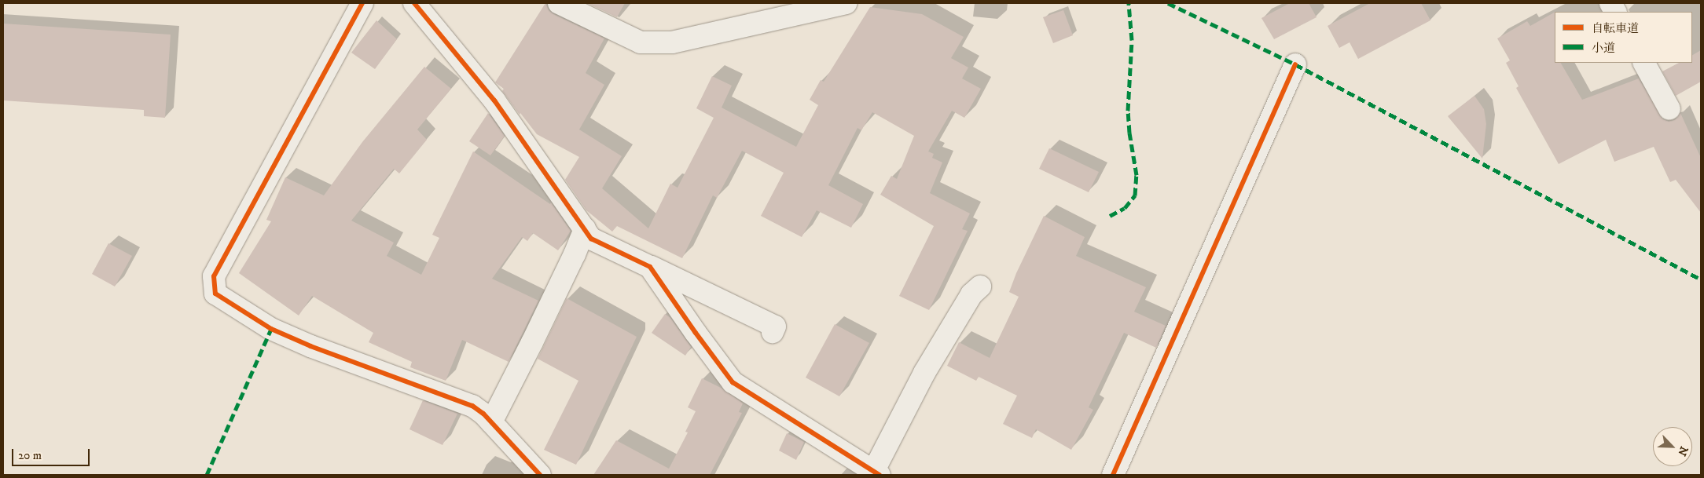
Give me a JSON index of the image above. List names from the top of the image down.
{
  "legend": ["自転車道", "小道"],
  "scale_bar": "20 m",
  "north": "bottom right"
}
